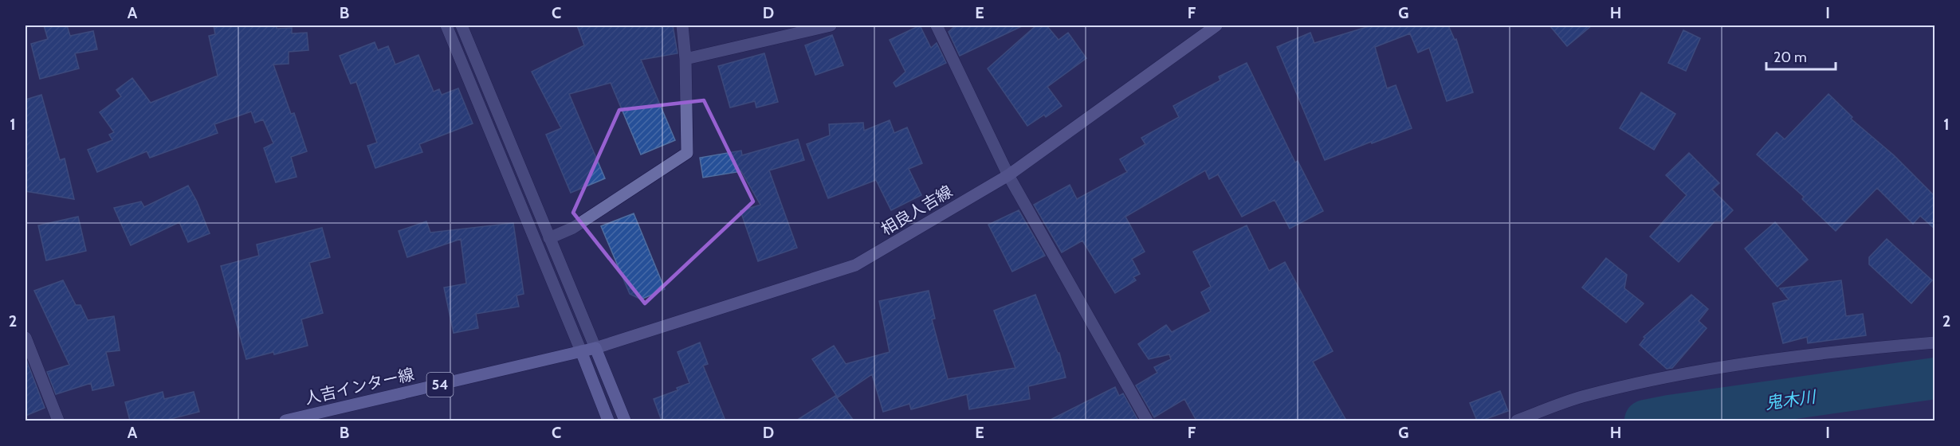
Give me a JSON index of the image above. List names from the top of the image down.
{
  "streets": {
    "main road": ["相良人吉線", "54", "人吉インター線"]
  },
  "crossings": [
    ["相良人吉線", "人吉インター線"]
  ],
  "water": ["鬼木川"],
  "scale_bar": "20 m",
  "grid": {
    "columns": [
      "A",
      "B",
      "C",
      "D",
      "E",
      "F",
      "G",
      "H",
      "I"
    ],
    "rows": ["1", "2"]
  }
}
